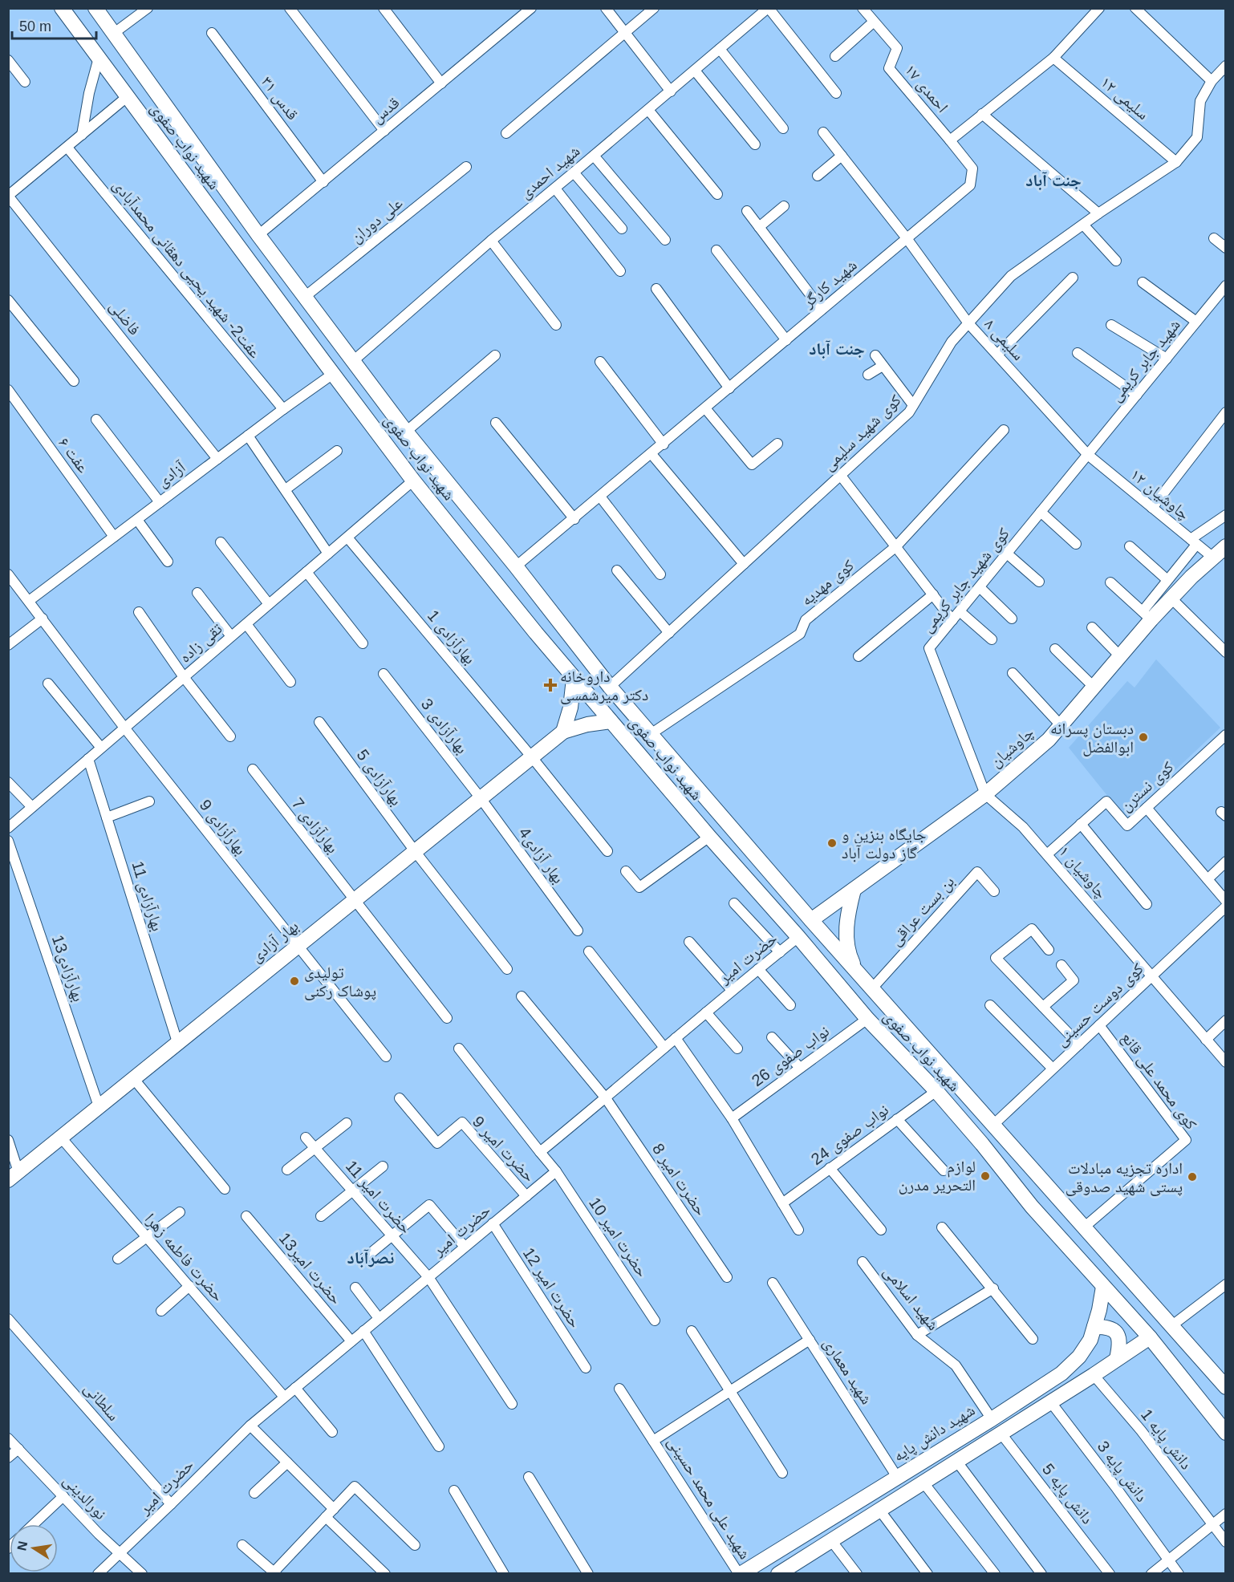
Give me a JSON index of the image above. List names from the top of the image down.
{
  "streets": {
    "main road": [
      "شهید نواب صفوی",
      "چاوشیان",
      "بهار آزادی",
      "شهید دانش پایه"
    ],
    "street": [
      "احمدی ۱۷",
      "قدس ۳۱",
      "سلیمی ۱۲",
      "قدس",
      "شهید احمدی",
      "علی دوران",
      "عفت2- شهید یحیی دهقانی محمدآبادی",
      "شهید کارگر",
      "فاضلی",
      "سلیمی ۸",
      "شهید جابر کریمی",
      "کوی شهید سلیمی",
      "عفت ۶",
      "آزادی",
      "چاوشیان ۱۲",
      "کوی شهید جابر کریمی",
      "کوی مهدیه",
      "بهارآزادی 1",
      "تقی زاده",
      "بهارآزادی 3",
      "بهارآزادی 5",
      "کوی نسترن",
      "بهارآزادی 7",
      "بهارآزادی 9",
      "بهار آزادی4",
      "چاوشیان ۱",
      "بهارآزادی 11",
      "بن بست عراقی",
      "حضرت امیر",
      "بهارآزادی13",
      "کوی دوست حسینی",
      "نواب صفوی 26",
      "کوی محمد علی قانع",
      "نواب صفوی 24",
      "حضرت امیر 9",
      "حضرت امیر 8",
      "حضرت امیر 11",
      "حضرت امیر 10",
      "حضرت فاطمه زهرا",
      "حضرت امیر13",
      "حضرت امیر 12",
      "شهید اسلامی",
      "شهید معماری",
      "سلطانی",
      "دانش پایه 1",
      "دانش پایه 3",
      "دانش پایه 5",
      "نورالدینی",
      "شهید علی محمد حسینی"
    ]
  },
  "crossings": [
    ["احمدی ۱۷", "شهید کارگر"],
    ["قدس ۳۱", "قدس"],
    ["سلیمی ۱۲", "کوی شهید سلیمی"],
    ["قدس", "شهید نواب صفوی"],
    ["شهید نواب صفوی", "شهید احمدی"],
    ["شهید نواب صفوی", "علی دوران"],
    ["شهید نواب صفوی", "شهید کارگر"],
    ["شهید نواب صفوی", "کوی شهید سلیمی"],
    ["شهید نواب صفوی", "آزادی"],
    ["شهید نواب صفوی", "کوی مهدیه"],
    ["شهید نواب صفوی", "تقی زاده"],
    ["شهید نواب صفوی", "چاوشیان"],
    ["شهید نواب صفوی", "بن بست عراقی"],
    ["شهید نواب صفوی", "بهار آزادی"],
    ["شهید نواب صفوی", "حضرت امیر"],
    ["شهید نواب صفوی", "کوی دوست حسینی"],
    ["شهید نواب صفوی", "نواب صفوی 26"],
    ["شهید نواب صفوی", "کوی محمد علی قانع"],
    ["شهید نواب صفوی", "نواب صفوی 24"],
    ["شهید نواب صفوی", "شهید دانش پایه"],
    ["عفت2- شهید یحیی دهقانی محمدآبادی", "آزادی"],
    ["شهید کارگر", "سلیمی ۸"],
    ["فاضلی", "آزادی"],
    ["سلیمی ۸", "شهید جابر کریمی"],
    ["سلیمی ۸", "کوی شهید سلیمی"],
    ["سلیمی ۸", "چاوشیان ۱۲"],
    ["سلیمی ۸", "کوی شهید جابر کریمی"],
    ["شهید جابر کریمی", "چاوشیان ۱۲"],
    ["شهید جابر کریمی", "کوی شهید جابر کریمی"],
    ["عفت ۶", "آزادی"],
    ["آزادی", "بهارآزادی 9"],
    ["چاوشیان ۱۲", "کوی شهید جابر کریمی"],
    ["چاوشیان ۱۲", "چاوشیان"],
    ["کوی شهید جابر کریمی", "چاوشیان"],
    ["کوی شهید جابر کریمی", "چاوشیان ۱"],
    ["بهارآزادی 1", "تقی زاده"],
    ["بهارآزادی 1", "بهار آزادی"],
    ["تقی زاده", "بهارآزادی 9"],
    ["تقی زاده", "بهارآزادی 11"],
    ["بهارآزادی 3", "بهار آزادی4"],
    ["بهارآزادی 3", "بهار آزادی"],
    ["چاوشیان", "چاوشیان ۱"],
    ["بهارآزادی 5", "بهار آزادی"],
    ["کوی نسترن", "چاوشیان ۱"],
    ["بهارآزادی 7", "بهار آزادی"],
    ["بهارآزادی 9", "بهار آزادی"],
    ["بهار آزادی4", "بهار آزادی"],
    ["چاوشیان ۱", "کوی دوست حسینی"],
    ["بهارآزادی 11", "بهار آزادی"],
    ["بهار آزادی", "بهارآزادی13"],
    ["بهار آزادی", "حضرت فاطمه زهرا"],
    ["حضرت امیر", "حضرت امیر 9"],
    ["حضرت امیر", "حضرت امیر 8"],
    ["حضرت امیر", "حضرت امیر 11"],
    ["حضرت امیر", "حضرت امیر 10"],
    ["حضرت امیر", "حضرت فاطمه زهرا"],
    ["حضرت امیر", "حضرت امیر13"],
    ["حضرت امیر", "حضرت امیر 12"],
    ["حضرت امیر", "سلطانی"],
    ["حضرت امیر", "نورالدینی"],
    ["کوی دوست حسینی", "کوی محمد علی قانع"],
    ["شهید اسلامی", "شهید دانش پایه"],
    ["شهید معماری", "شهید دانش پایه"],
    ["شهید معماری", "شهید علی محمد حسینی"],
    ["شهید دانش پایه", "شهید علی محمد حسینی"]
  ],
  "districts": ["جنت آباد", "جنت آباد", "نصرآباد"],
  "places": {
    "health": ["داروخانه دکتر میرشمسی"],
    "other": [
      "دبستان پسرانه ابوالفضل",
      "جایگاه بنزین و گاز دولت آباد",
      "تولیدی پوشاک رکنی",
      "لوازم التحریر مدرن",
      "اداره تجزیه مبادلات پستی شهید صدوقی"
    ]
  },
  "scale_bar": "50 m",
  "north": "left"
}
